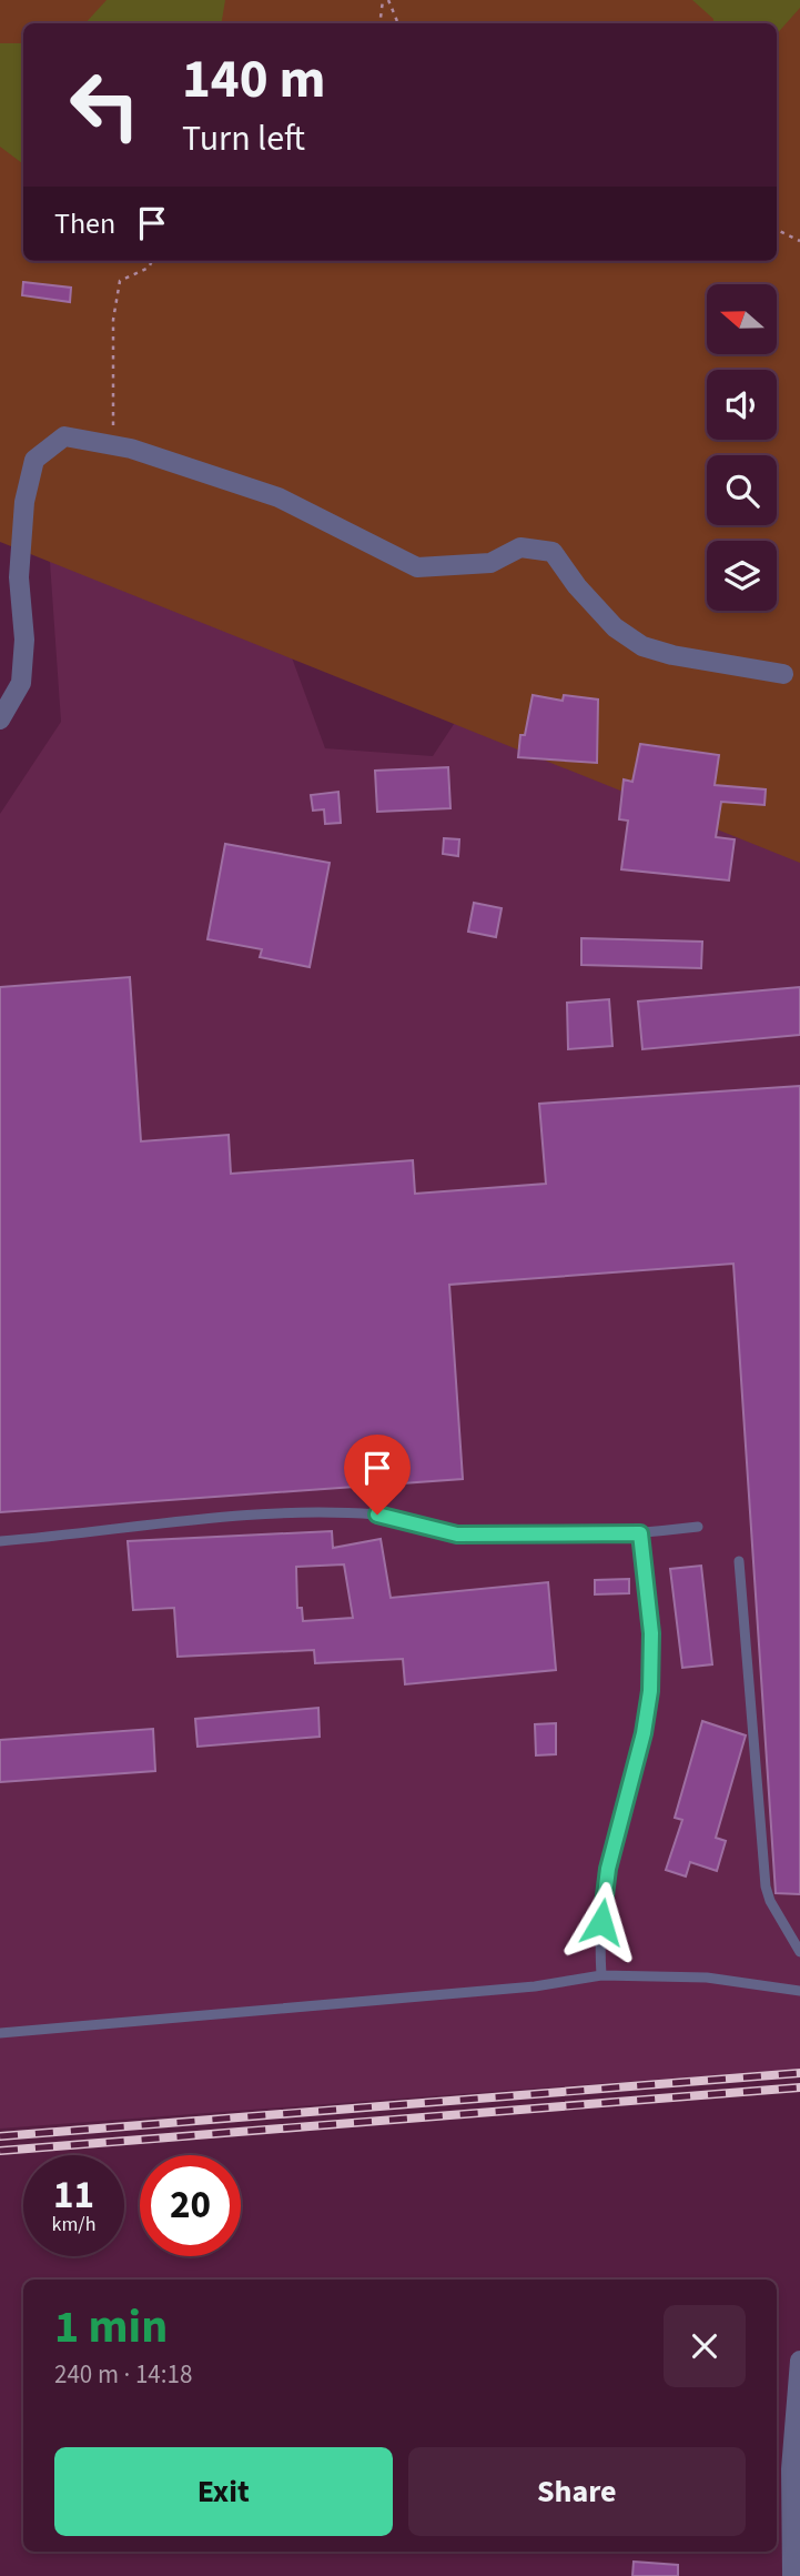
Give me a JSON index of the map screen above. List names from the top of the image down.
{
  "north": "left",
  "page": {
    "turn": ["140 m", "Turn left"],
    "then": "Then",
    "speed": "11 km/h",
    "limit": "20",
    "heading": ["1 min", "240 m · 14:18"],
    "buttons": ["Exit", "Share"]
  }
}
